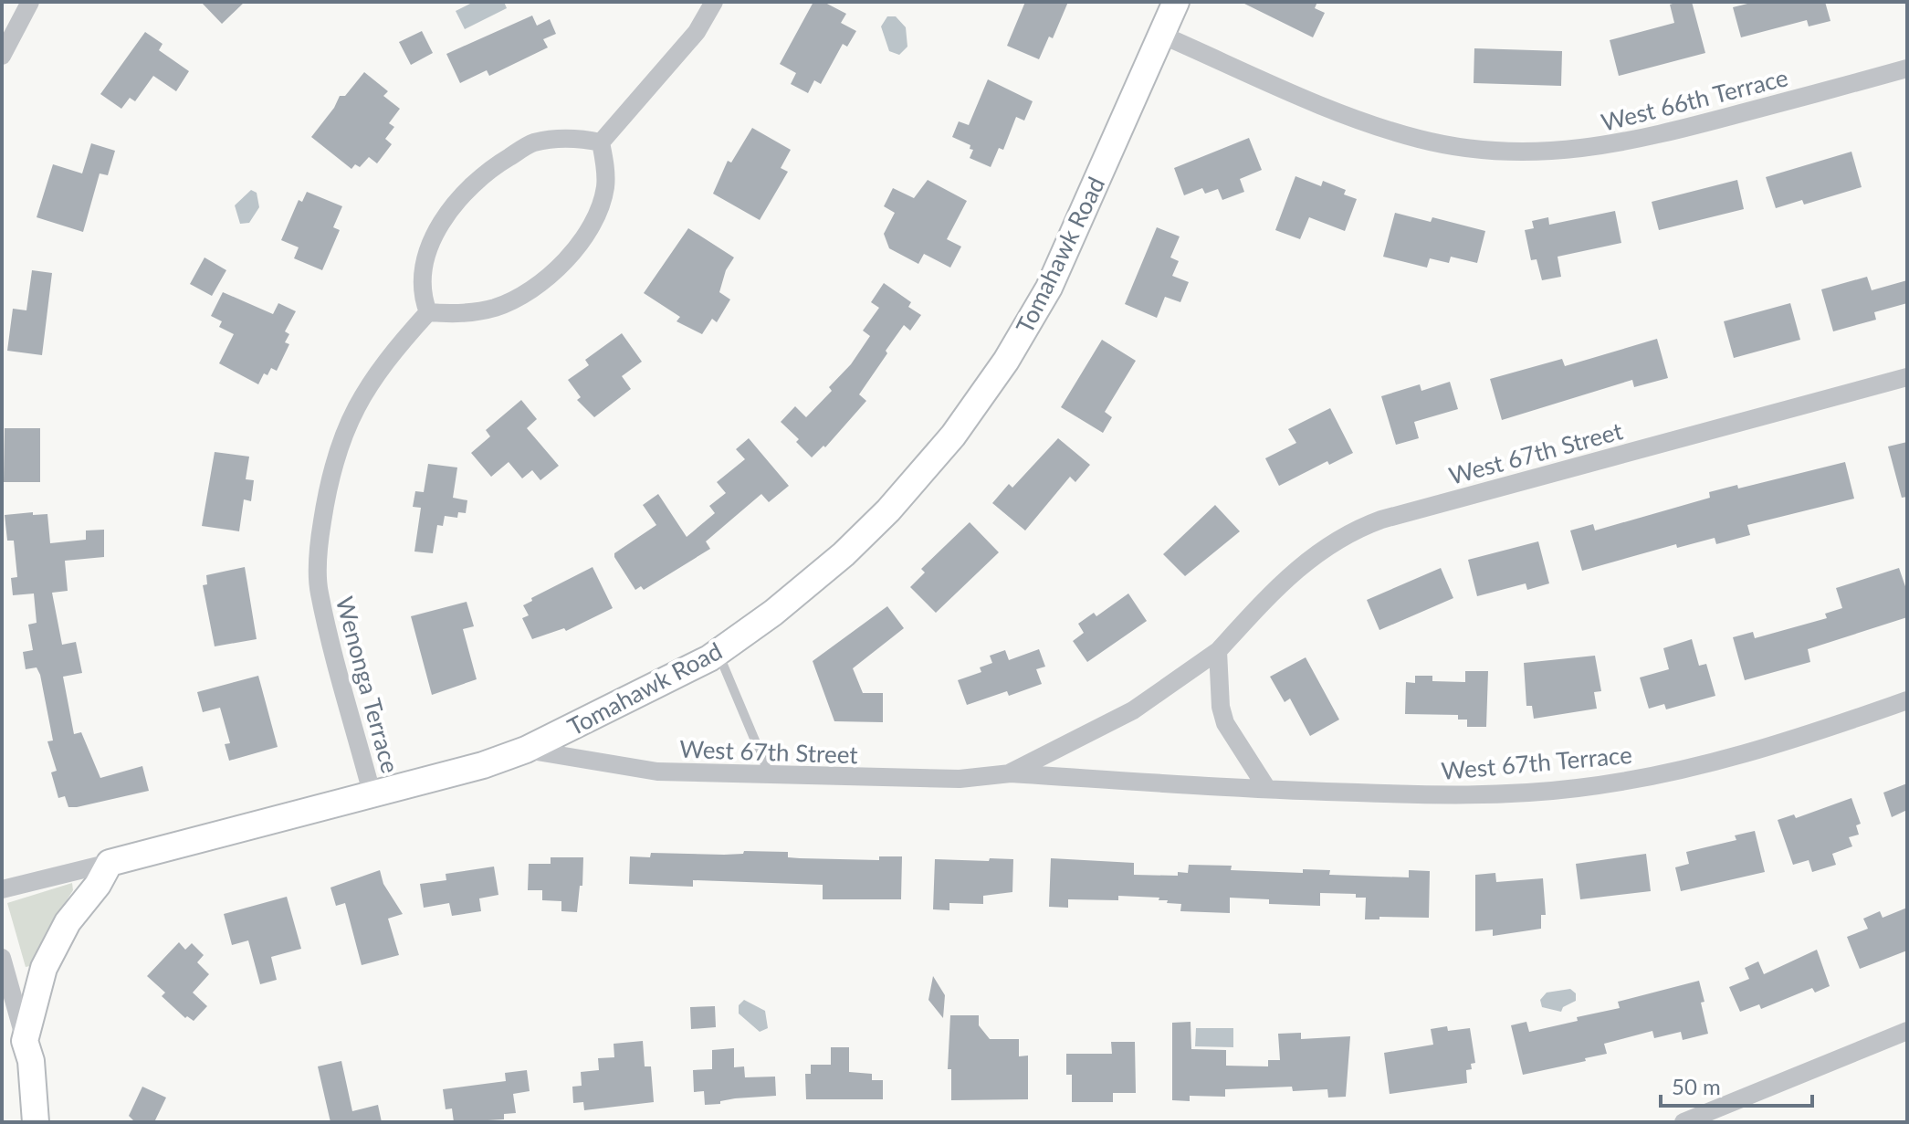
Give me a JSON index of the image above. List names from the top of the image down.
{
  "streets": {
    "street": [
      "West 66th Terrace",
      "Tomahawk Road",
      "West 67th Street",
      "Wenonga Terrace",
      "West 67th Terrace"
    ]
  },
  "crossings": [
    ["West 66th Terrace", "Tomahawk Road"],
    ["Tomahawk Road", "West 67th Street"],
    ["Tomahawk Road", "Wenonga Terrace"],
    ["West 67th Street", "West 67th Terrace"]
  ],
  "scale_bar": "50 m"
}
